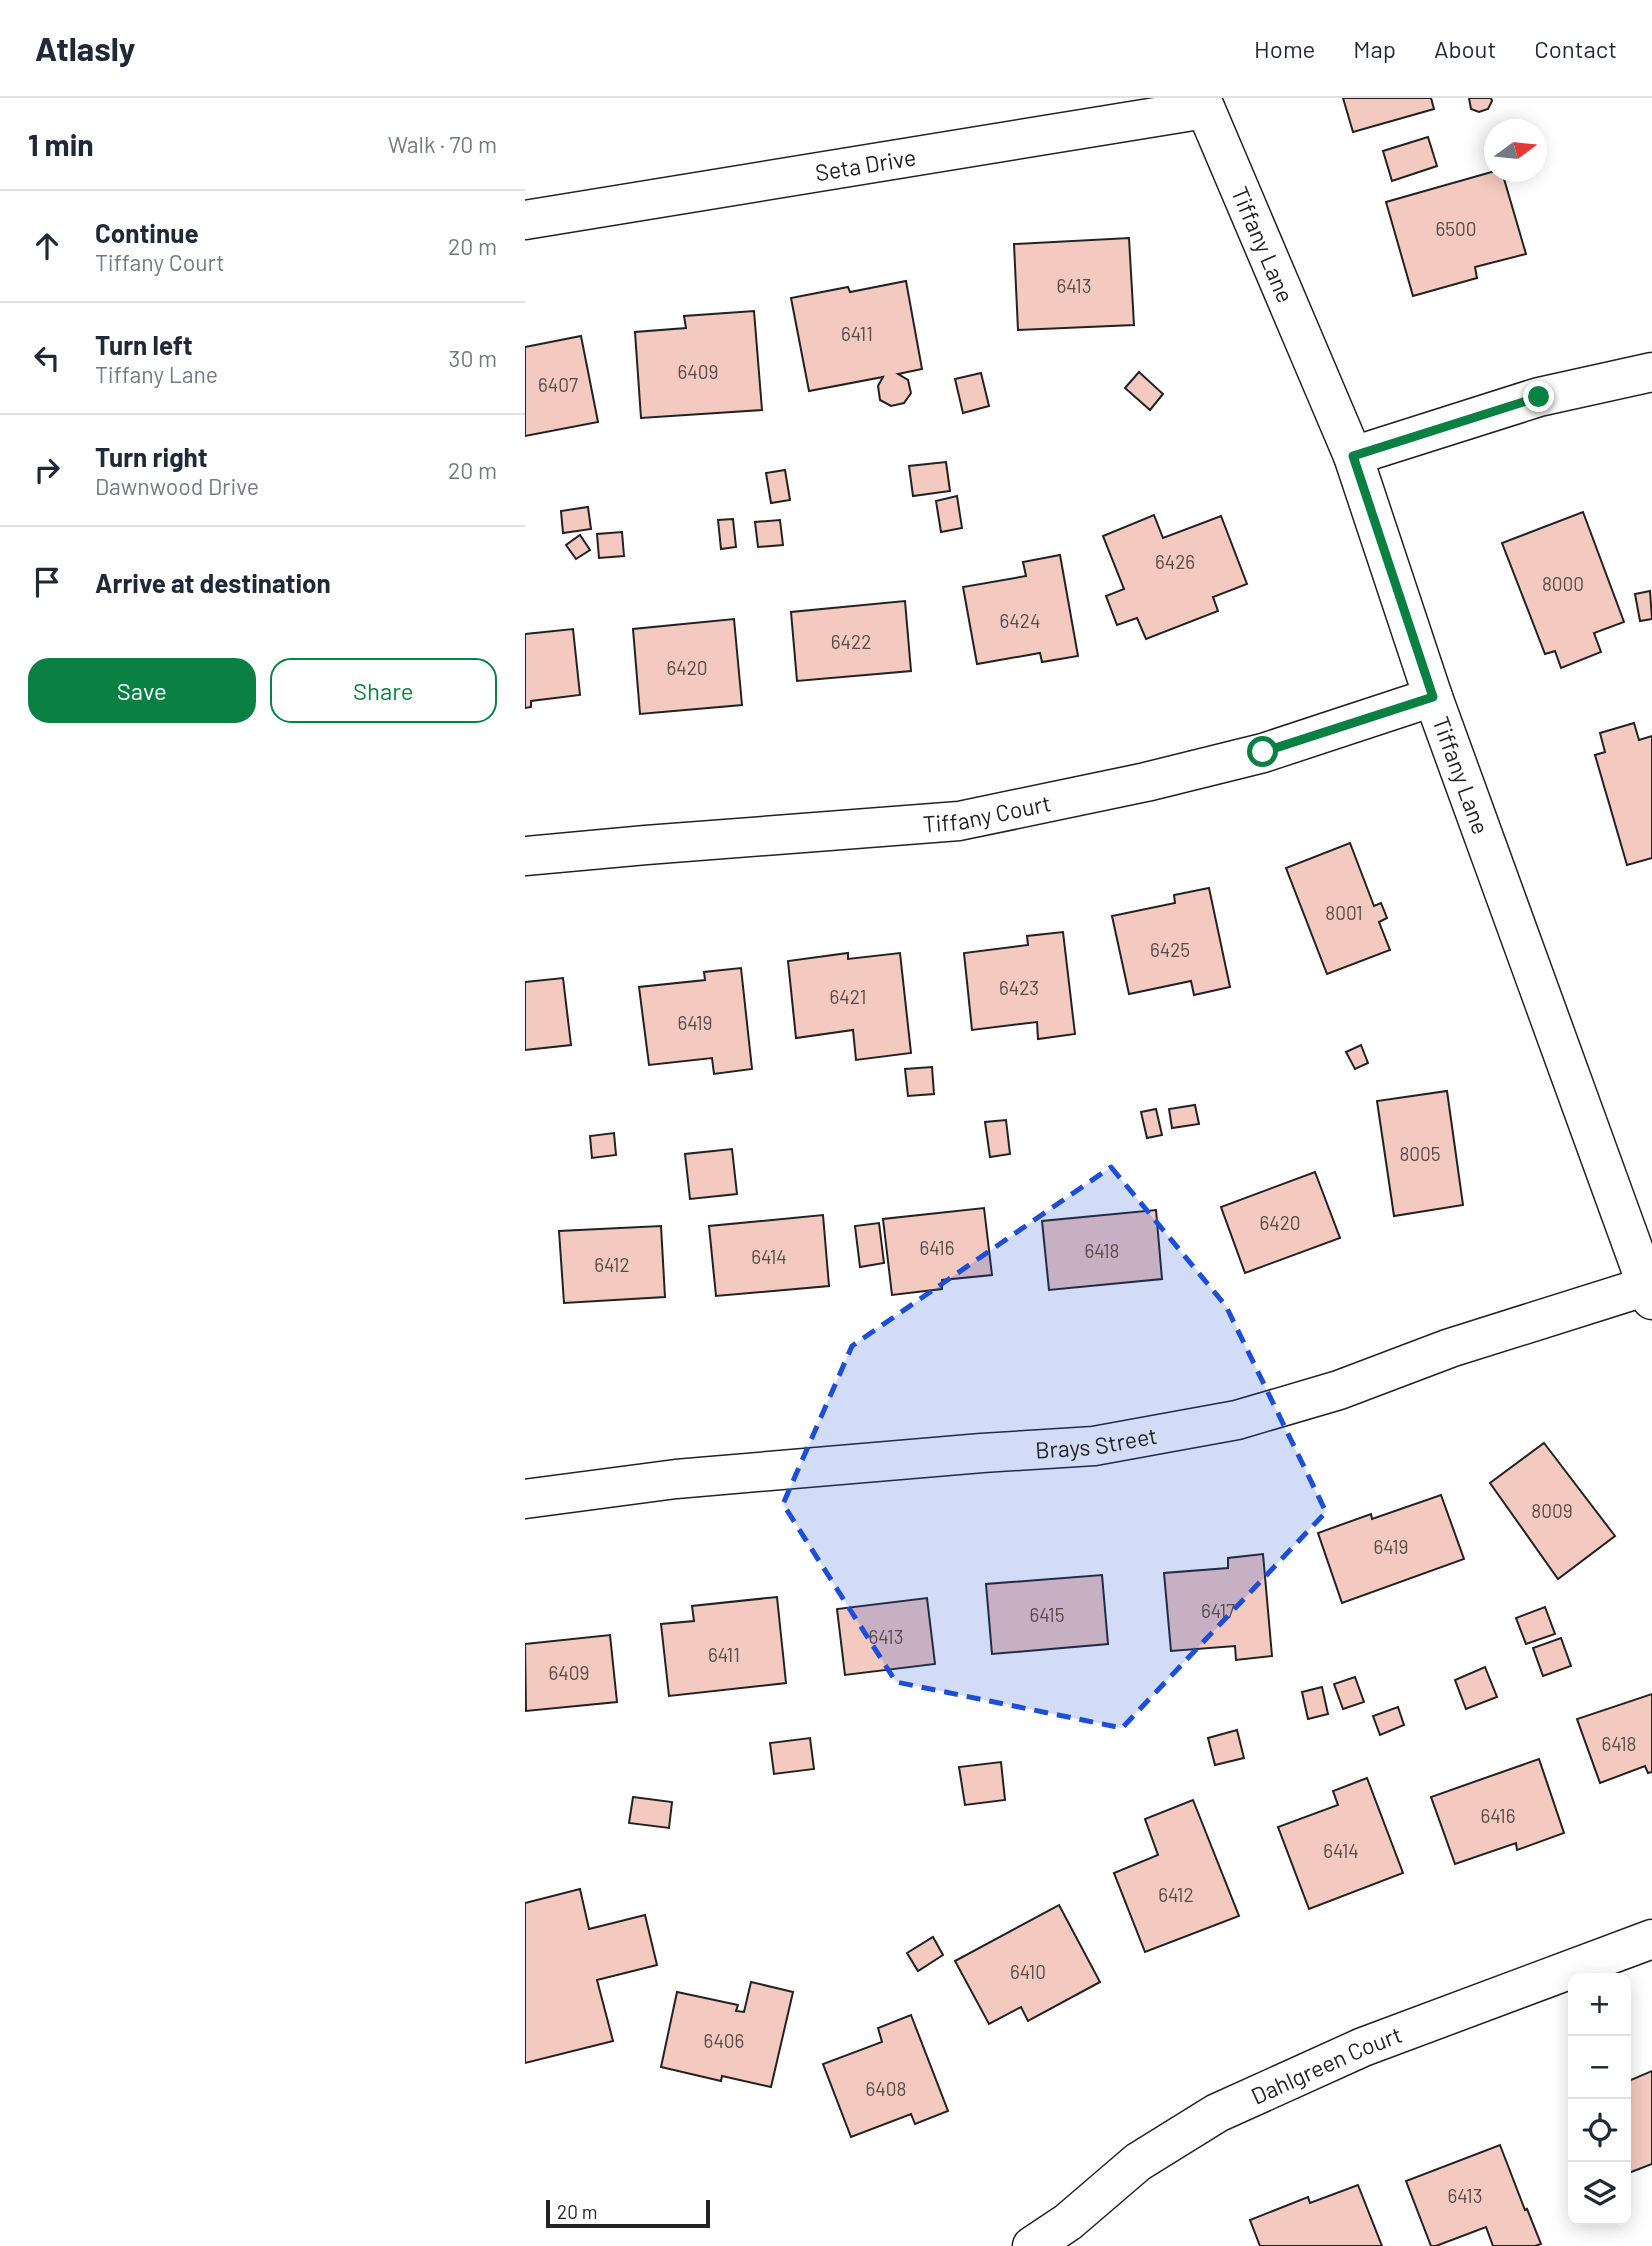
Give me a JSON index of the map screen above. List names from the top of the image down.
{
  "streets": {
    "street": [
      "Seta Drive",
      "Tiffany Lane",
      "Tiffany Court",
      "Brays Street",
      "Dahlgreen Court"
    ]
  },
  "crossings": [
    ["Seta Drive", "Tiffany Lane"],
    ["Tiffany Lane", "Tiffany Court"],
    ["Tiffany Lane", "Brays Street"]
  ],
  "house_numbers": [
    "6500",
    "6413",
    "6411",
    "6409",
    "6407",
    "6426",
    "8000",
    "6424",
    "6422",
    "6420",
    "8001",
    "6425",
    "6423",
    "6421",
    "6419",
    "8005",
    "6420",
    "6416",
    "6418",
    "6414",
    "6412",
    "8009",
    "6419",
    "6417",
    "6415",
    "6413",
    "6411",
    "6409",
    "6418",
    "6416",
    "6414",
    "6412",
    "6410",
    "6406",
    "6408",
    "6413"
  ],
  "scale_bar": "20 m",
  "north": "right",
  "page": {
    "header": "Atlasly",
    "nav": [
      "Home",
      "Map",
      "About",
      "Contact"
    ],
    "heading": ["1 min", "Walk · 70 m"],
    "list": [
      ["Continue", "Tiffany Court", "20 m"],
      ["Turn left", "Tiffany Lane", "30 m"],
      ["Turn right", "Dawnwood Drive", "20 m"],
      "Arrive at destination"
    ],
    "buttons": ["Save", "Share"],
    "map_buttons": ["+", "−"],
    "scale": "20 m"
  }
}
